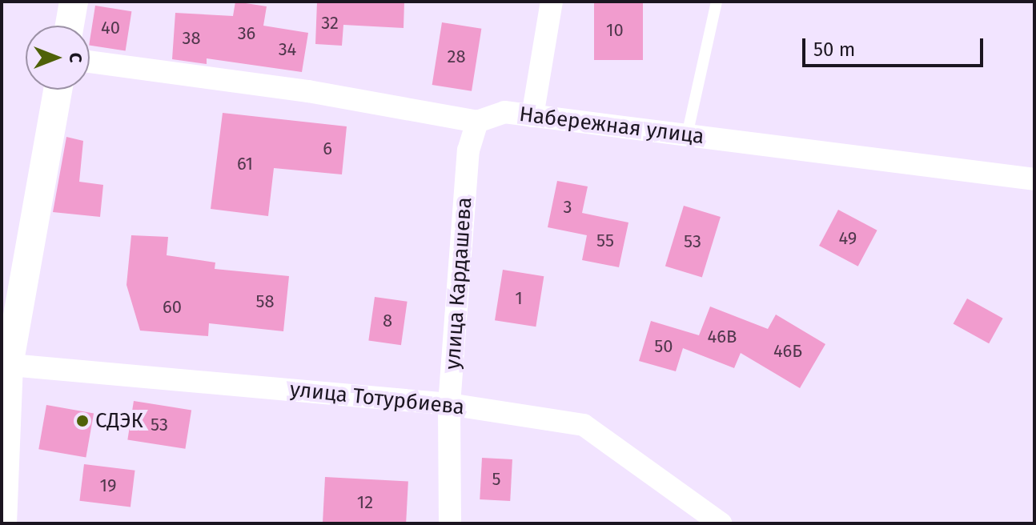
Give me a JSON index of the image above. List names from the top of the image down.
{
  "streets": {
    "street": ["Набережная улица", "улица Кардашева", "улица Тотурбиева"]
  },
  "crossings": [
    ["Набережная улица", "улица Кардашева"],
    ["улица Кардашева", "улица Тотурбиева"]
  ],
  "places": ["СДЭК"],
  "house_numbers": [
    "32",
    "40",
    "10",
    "36",
    "38",
    "34",
    "28",
    "6",
    "61",
    "3",
    "49",
    "55",
    "53",
    "1",
    "58",
    "60",
    "8",
    "46В",
    "50",
    "46Б",
    "53",
    "5",
    "19",
    "12"
  ],
  "scale_bar": "50 m",
  "north": "right"
}
